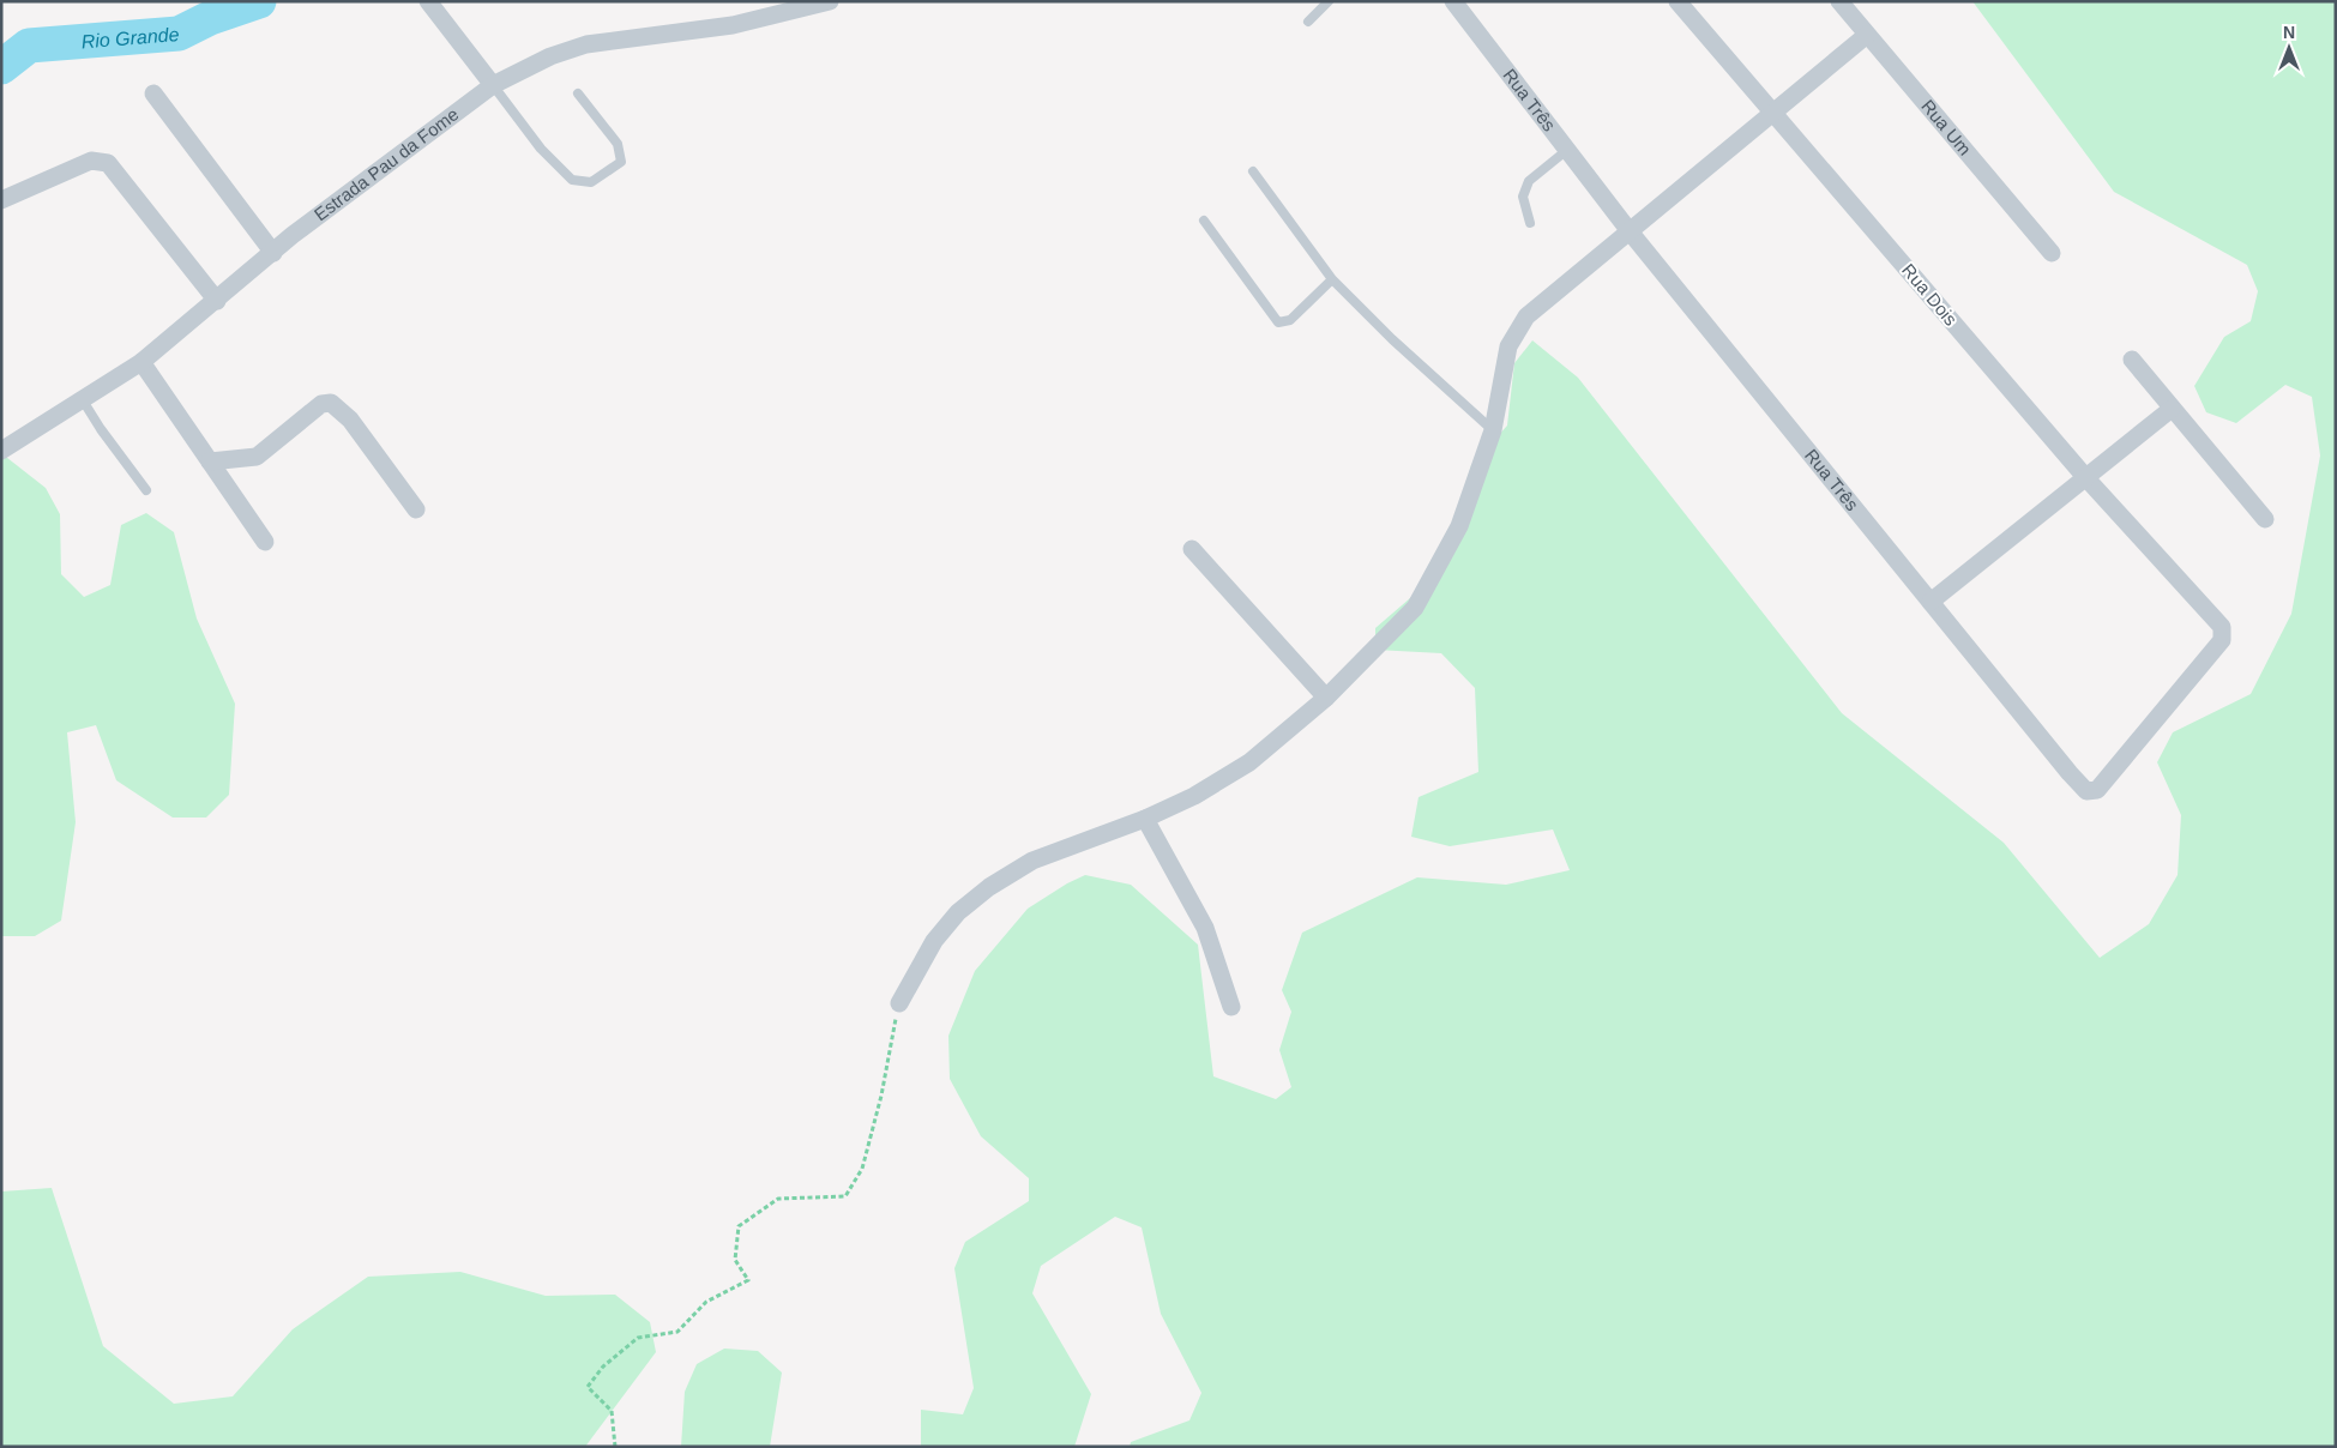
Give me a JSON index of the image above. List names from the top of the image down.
{
  "streets": {
    "street": [
      "Rua Três",
      "Rua Um",
      "Estrada Pau da Fome",
      "Rua Dois"
    ]
  },
  "crossings": [
    ["Rua Três", "Rua Dois"]
  ],
  "water": ["Rio Grande"],
  "north": "top"
}
